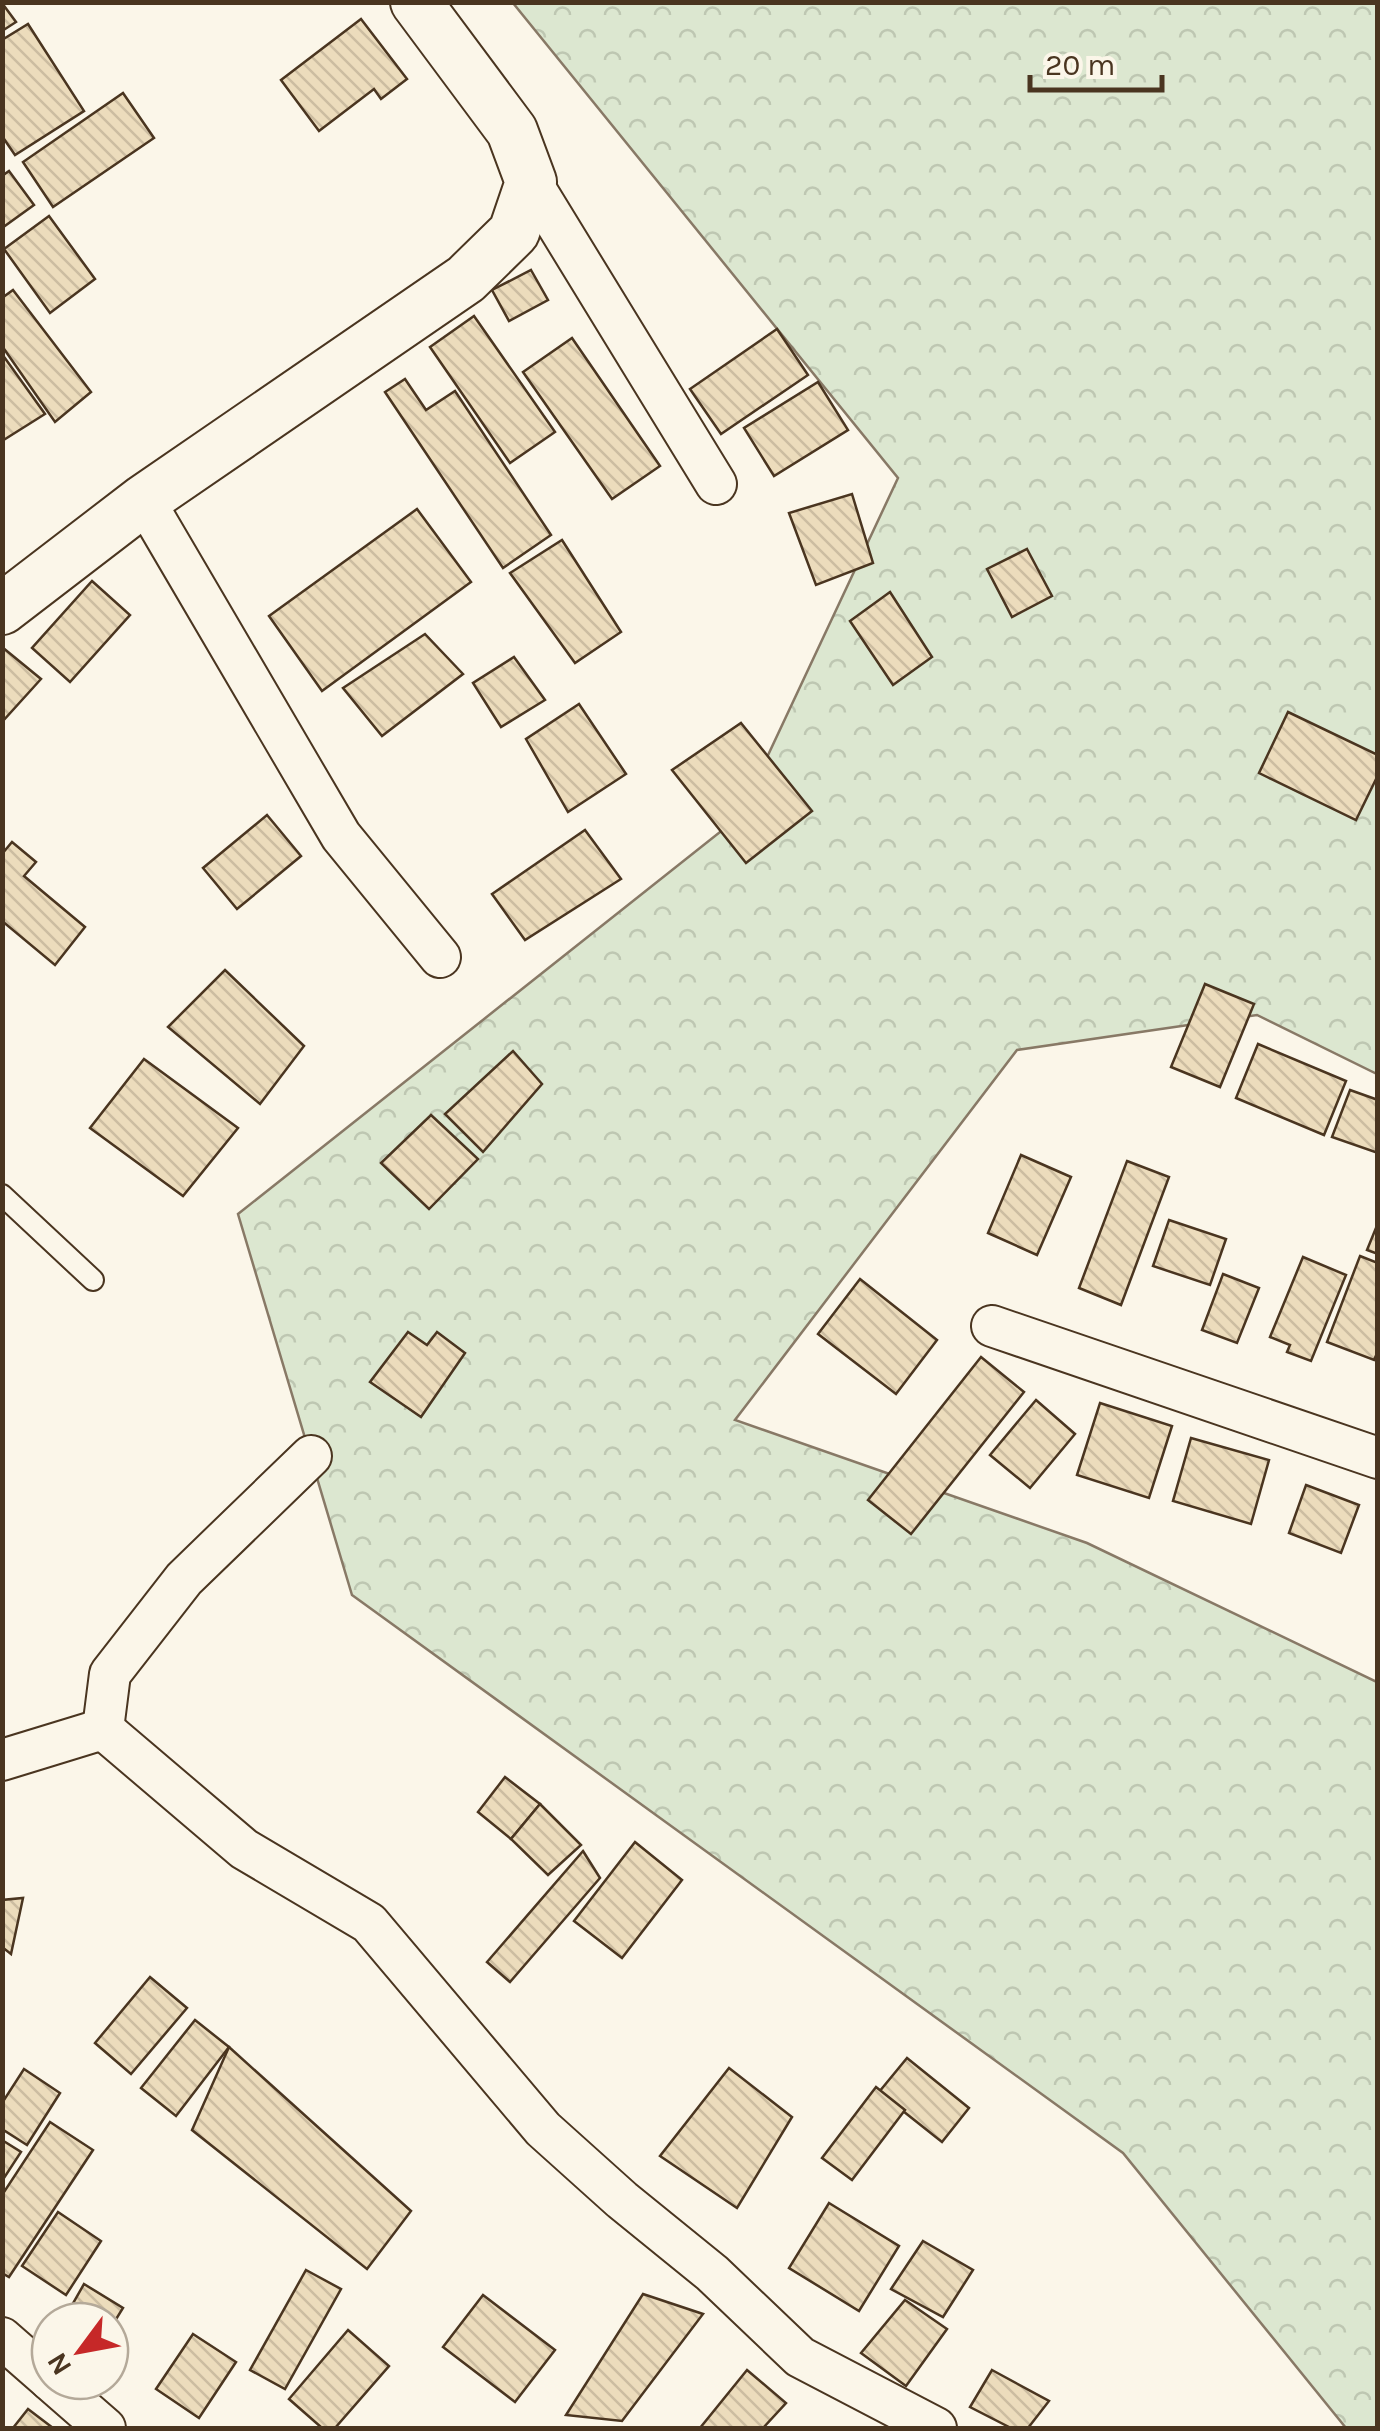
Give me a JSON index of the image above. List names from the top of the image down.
{
  "scale_bar": "20 m",
  "north": "bottom left"
}
